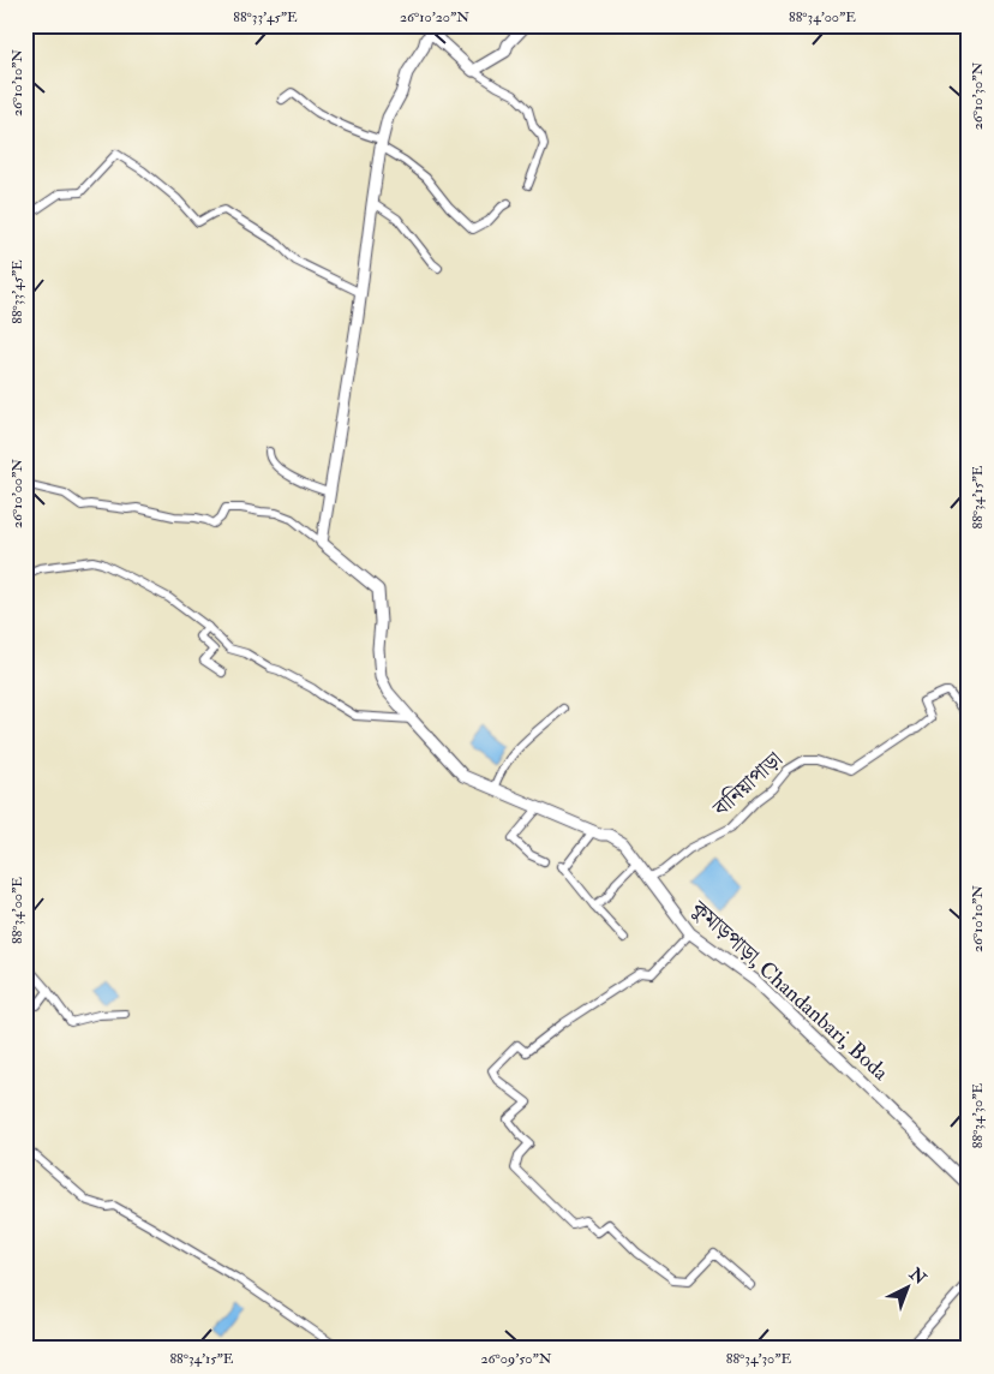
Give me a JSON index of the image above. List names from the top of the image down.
{
  "streets": {
    "street": ["বানিয়াপাড়া", "কুমাড়পাড়া, Chandanbari, Boda"]
  },
  "crossings": [
    ["বানিয়াপাড়া", "কুমাড়পাড়া, Chandanbari, Boda"]
  ],
  "north": "top right",
  "coordinates": [
    "88°33'45\"E",
    "26°10'20\"N",
    "88°34'00\"E",
    "26°10'10\"N",
    "26°10'30\"N",
    "26°10'00\"N",
    "88°34'15\"E",
    "88°34'30\"E",
    "26°09'50\"N"
  ]
}
